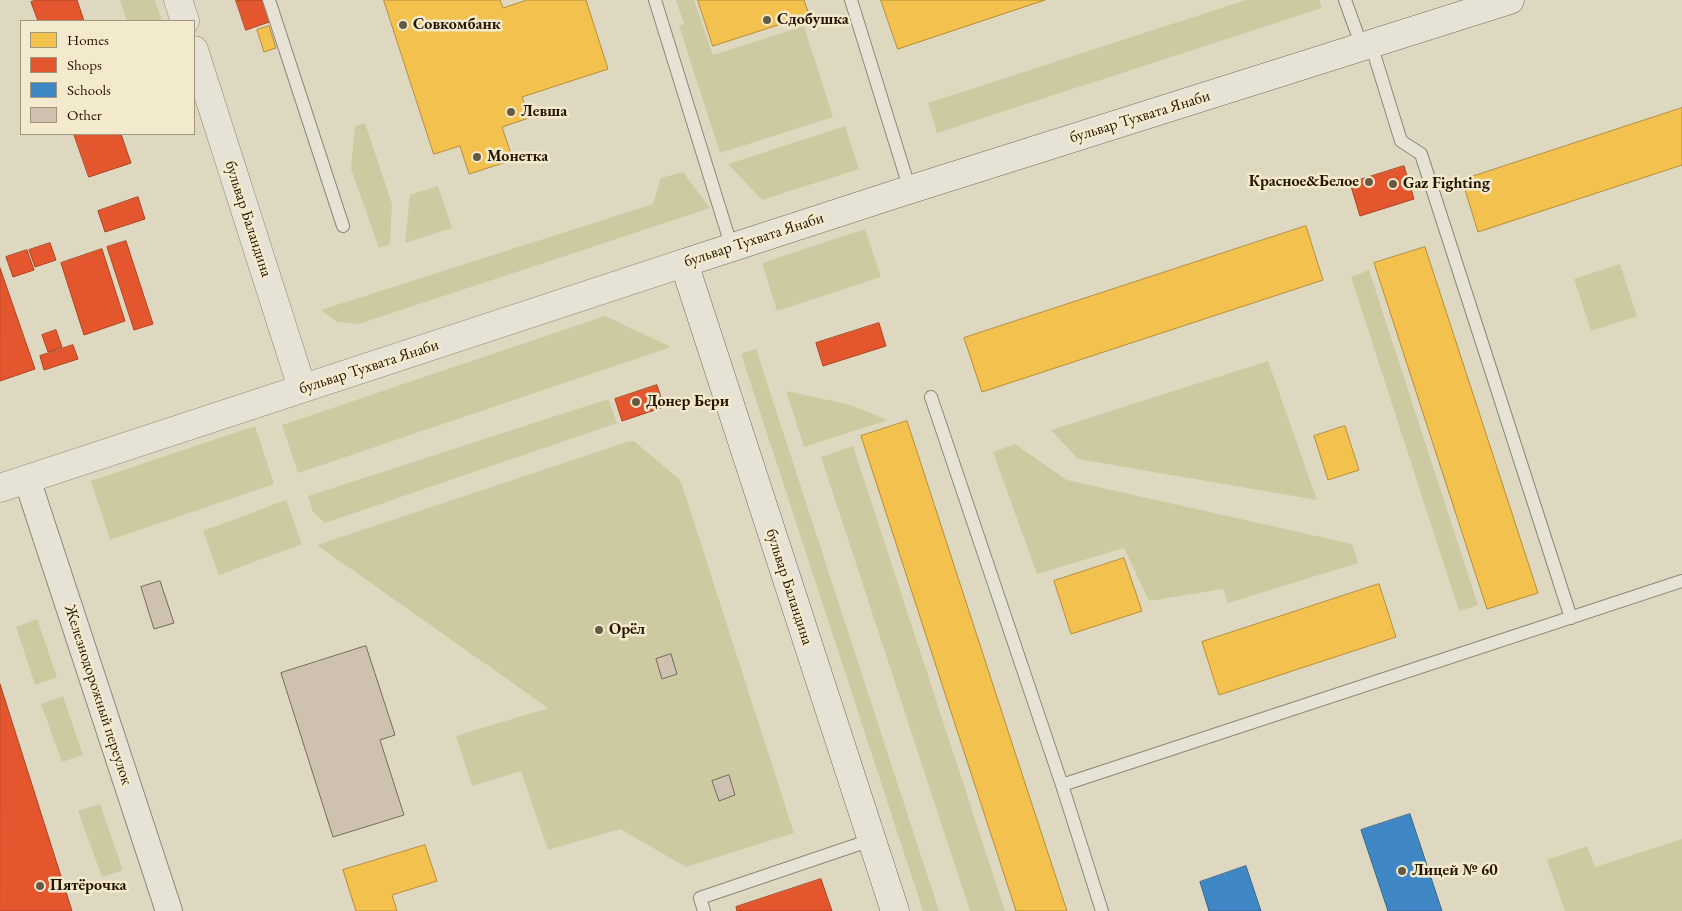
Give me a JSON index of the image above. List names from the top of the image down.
{
  "streets": {
    "main road": ["бульвар Тухвата Янаби", "бульвар Баландина"],
    "street": ["Железнодорожный переулок"]
  },
  "crossings": [
    ["бульвар Тухвата Янаби", "бульвар Баландина"],
    ["бульвар Тухвата Янаби", "Железнодорожный переулок"]
  ],
  "places": [
    "Сдобушка",
    "Совкомбанк",
    "Левша",
    "Монетка",
    "Красное&Белое",
    "Gaz Fighting",
    "Донер Бери",
    "Орёл",
    "Лицей № 60",
    "Пятёрочка"
  ],
  "legend": [
    "Homes",
    "Shops",
    "Schools",
    "Other"
  ]
}
